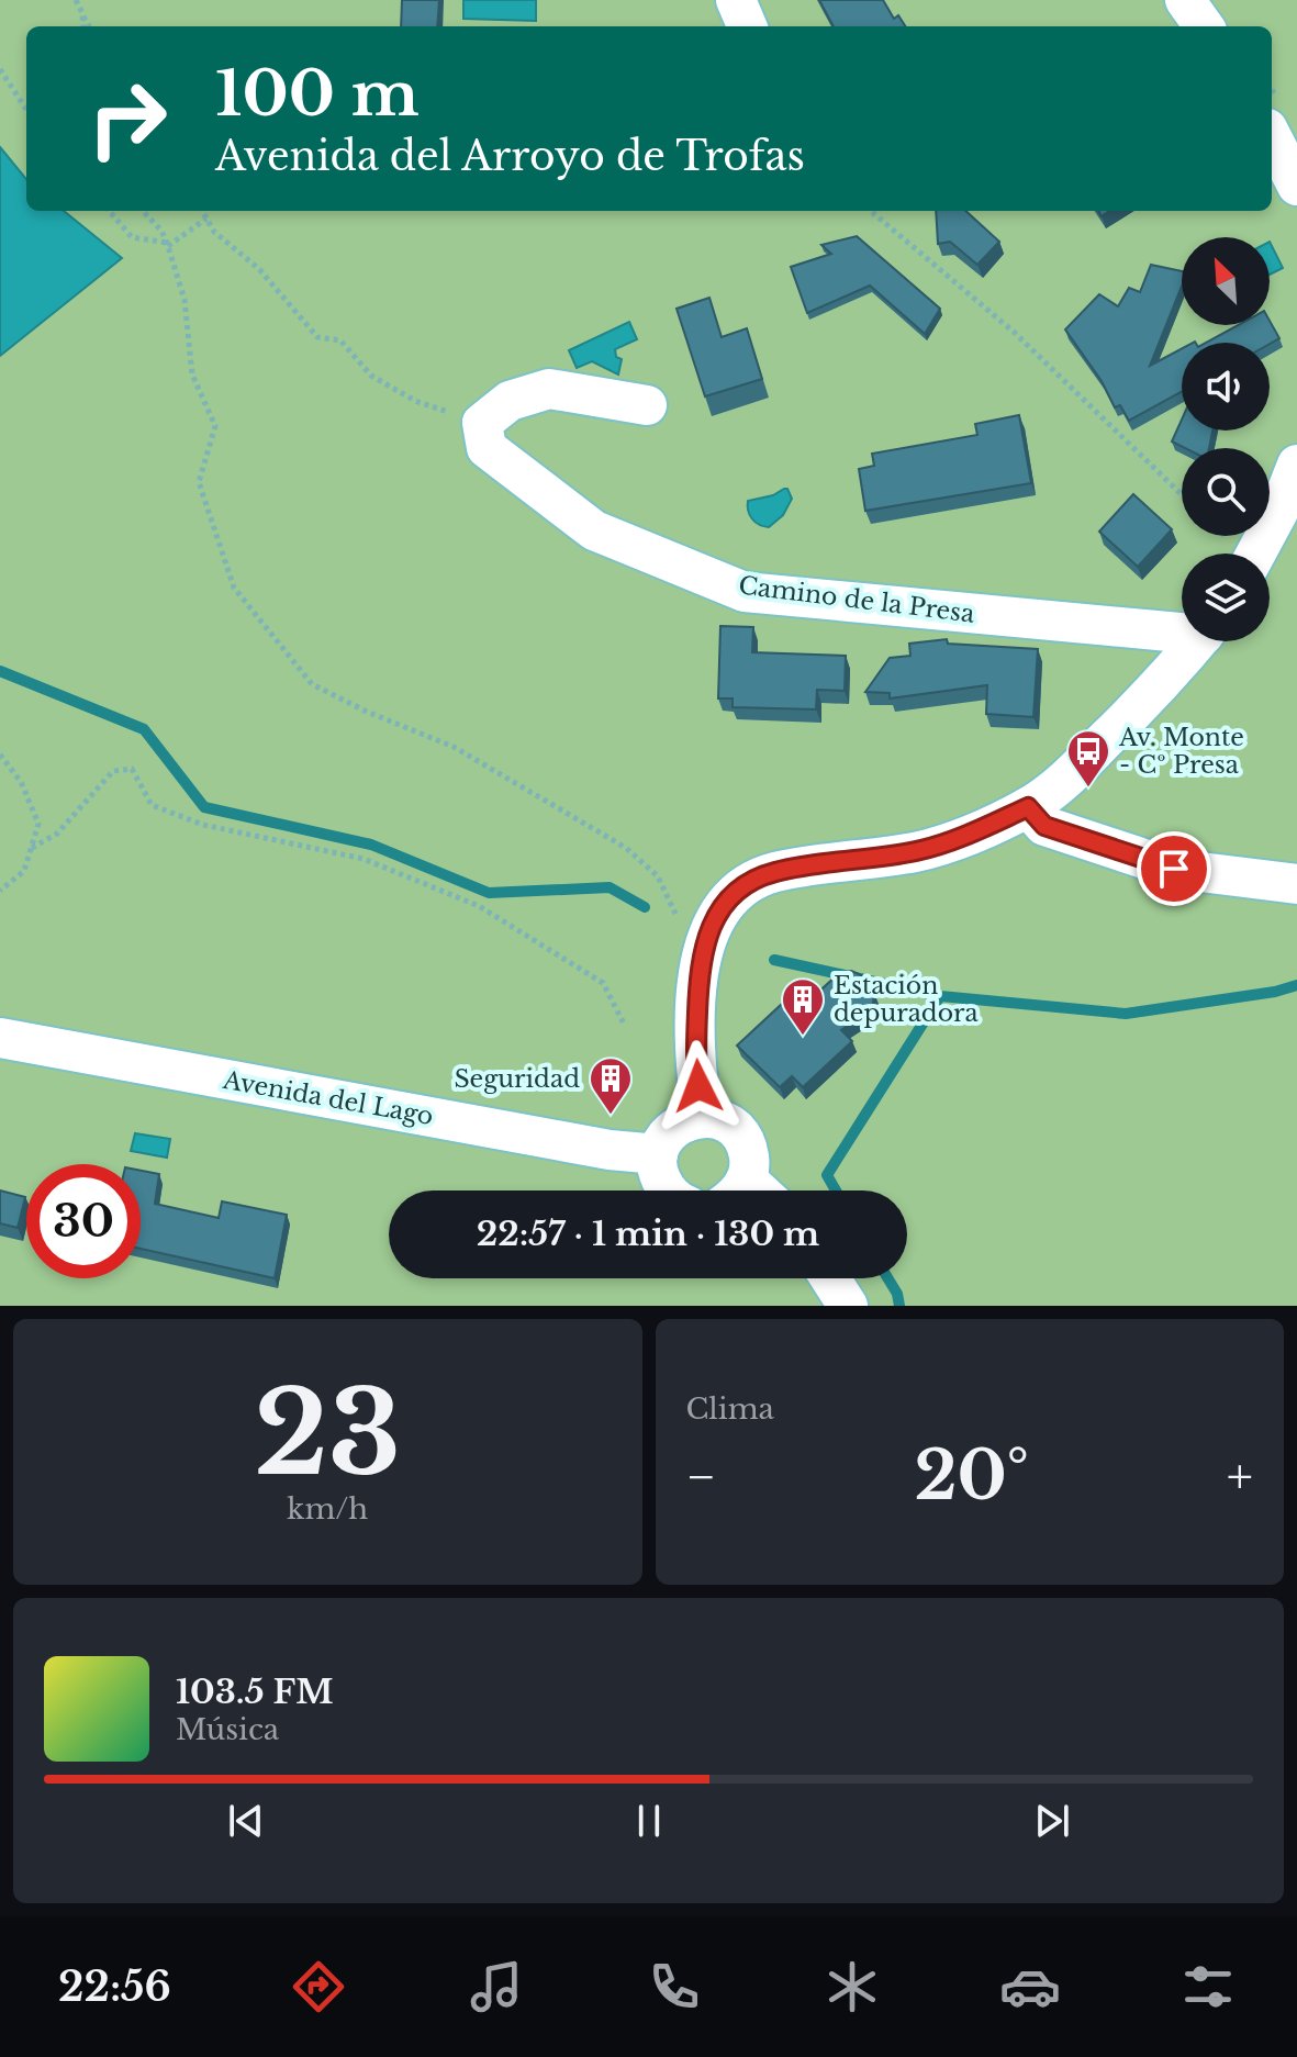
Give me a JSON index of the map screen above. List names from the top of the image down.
{
  "streets": {
    "street": ["Camino de la Presa", "Avenida del Lago"]
  },
  "places": {
    "bus stop": ["Av. Monte - Cº Presa"],
    "building": ["Estación depuradora", "Seguridad"]
  },
  "north": "top left",
  "page": {
    "turn": ["100 m", "Avenida del Arroyo de Trofas"],
    "limit": "30",
    "trip": "22:57 · 1 min · 130 m",
    "tile": [
      ["23", "km/h"],
      "Clima"
    ],
    "heat": ["−", "20°", "+"],
    "song": ["103.5 FM", "Música"],
    "tabs": "22:56"
  }
}
